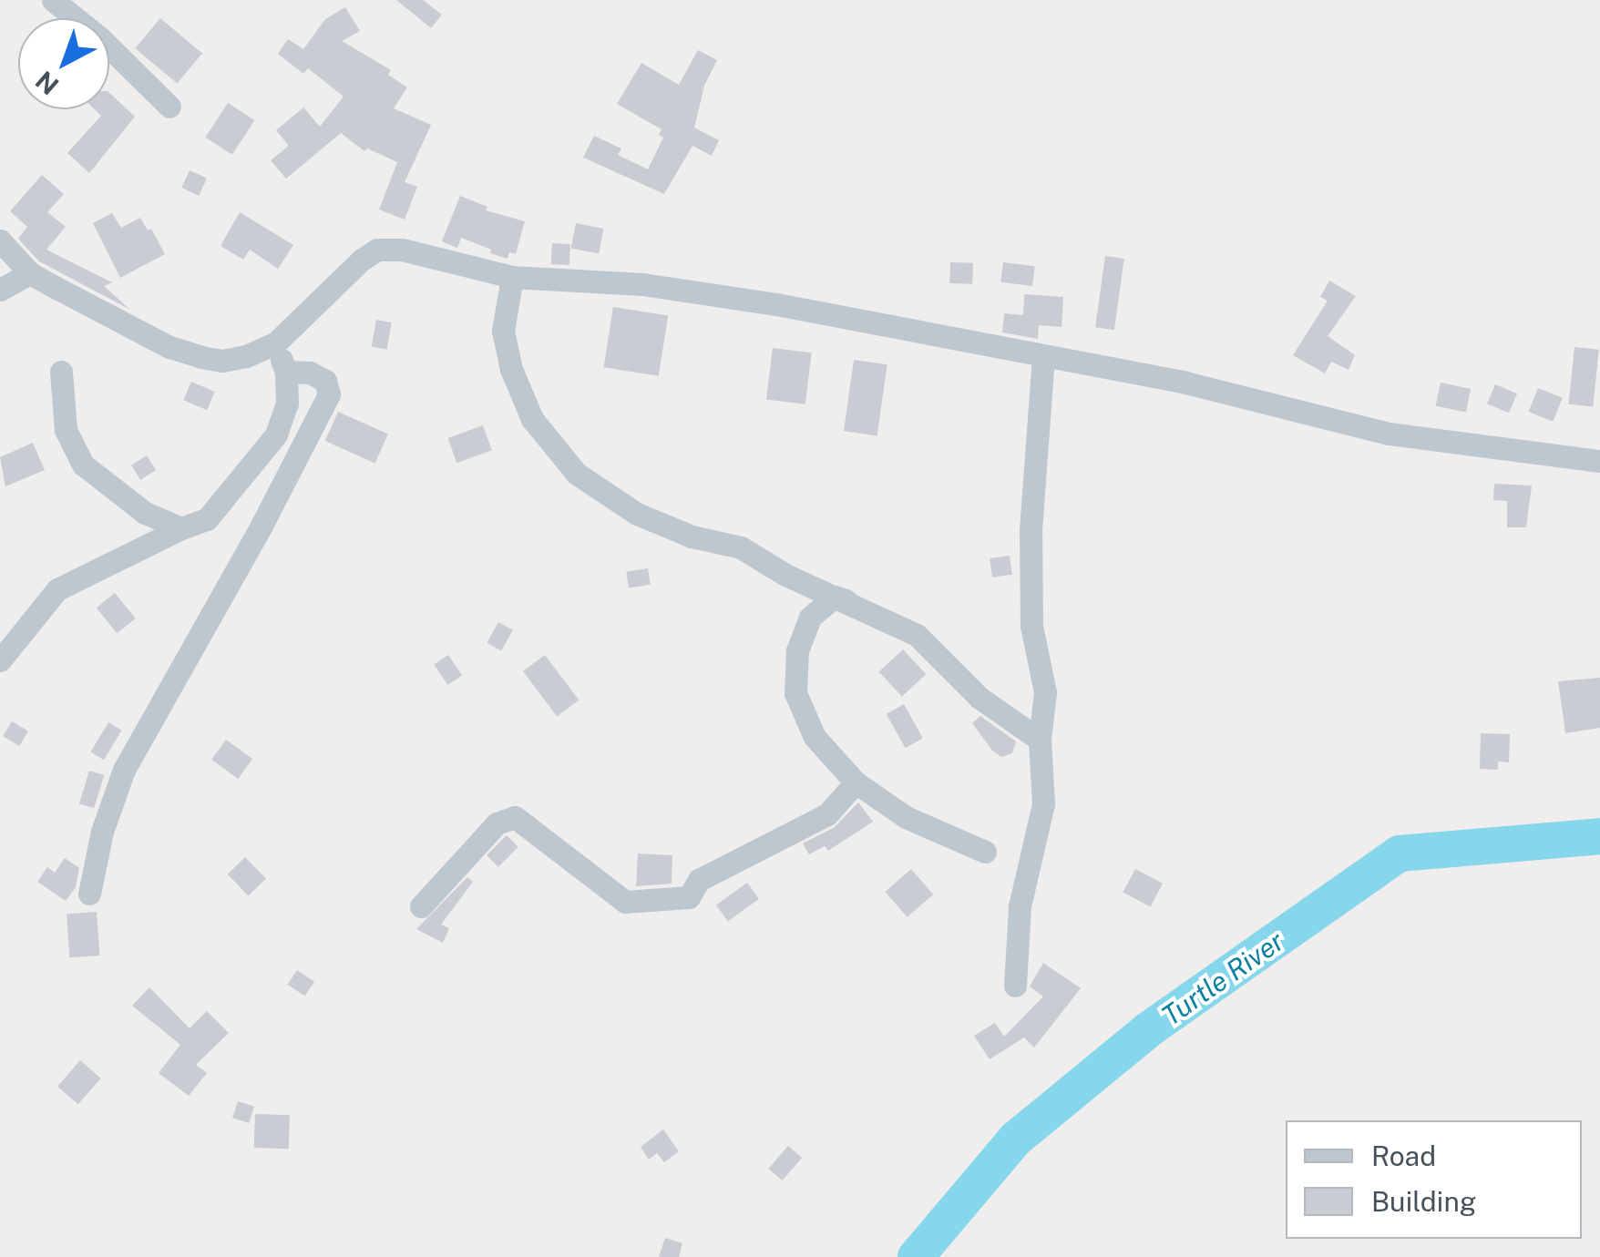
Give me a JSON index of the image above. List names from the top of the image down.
{
  "water": ["Turtle River"],
  "legend": ["Road", "Building"],
  "north": "bottom left"
}
